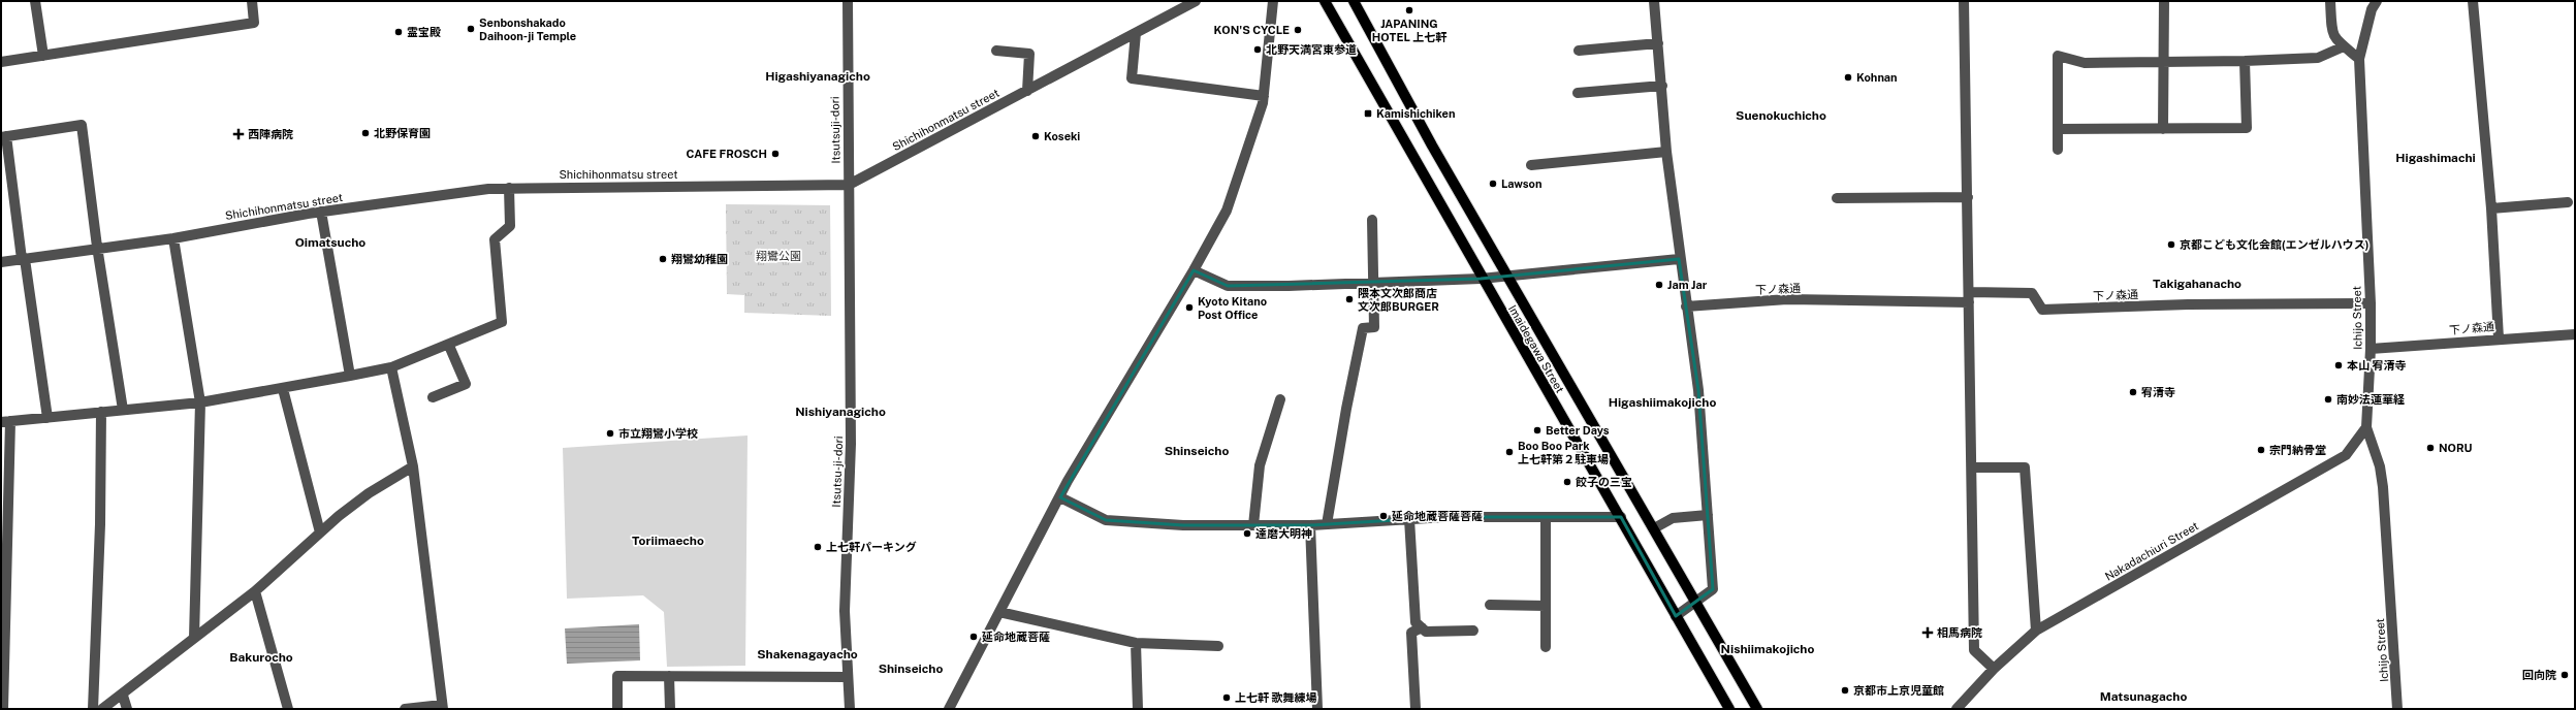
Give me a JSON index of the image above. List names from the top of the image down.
{
  "streets": {
    "main road": ["Imaidegawa Street"],
    "street": [
      "Shichihonmatsu street",
      "Itsutsuji-dori",
      "下ノ森通",
      "Ichijo Street",
      "Itsutsu-ji-dori",
      "Nakadachiuri Street"
    ]
  },
  "crossings": [
    ["Shichihonmatsu street", "Itsutsuji-dori"],
    ["Shichihonmatsu street", "Itsutsu-ji-dori"],
    ["Itsutsuji-dori", "Itsutsu-ji-dori"],
    ["下ノ森通", "Ichijo Street"],
    ["Ichijo Street", "Nakadachiuri Street"]
  ],
  "districts": [
    "Higashiyanagicho",
    "Suenokuchicho",
    "Higashimachi",
    "Oimatsucho",
    "Takigahanacho",
    "Higashiimakojicho",
    "Nishiyanagicho",
    "Shinseicho",
    "Toriimaecho",
    "Nishiimakojicho",
    "Shakenagayacho",
    "Bakurocho",
    "Shinseicho",
    "Matsunagacho"
  ],
  "parks": ["翔鸞公園"],
  "places": {
    "other": [
      "JAPANING HOTEL 上七軒",
      "Senbonshakado Daihoon-ji Temple",
      "KON'S CYCLE",
      "霊宝殿",
      "北野天満宮東参道",
      "Kohnan",
      "北野保育園",
      "Koseki",
      "CAFE FROSCH",
      "Lawson",
      "京都こども文化会館(エンゼルハウス)",
      "翔鸞幼稚園",
      "Jam Jar",
      "隈本文次郎商店 文次郎BURGER",
      "Kyoto Kitano Post Office",
      "本山 宥清寺",
      "宥清寺",
      "南妙法蓮華経",
      "Better Days",
      "市立翔鸞小学校",
      "NORU",
      "宗門納骨堂",
      "Boo Boo Park 上七軒第２駐車場",
      "餃子の三宝",
      "延命地蔵菩薩菩薩",
      "達磨大明神",
      "上七軒パーキング",
      "延命地蔵菩薩",
      "回向院",
      "京都市上京児童館",
      "上七軒 歌舞練場"
    ],
    "transit": ["Kamishichiken"],
    "health": ["西陣病院", "相馬病院"]
  }
}
